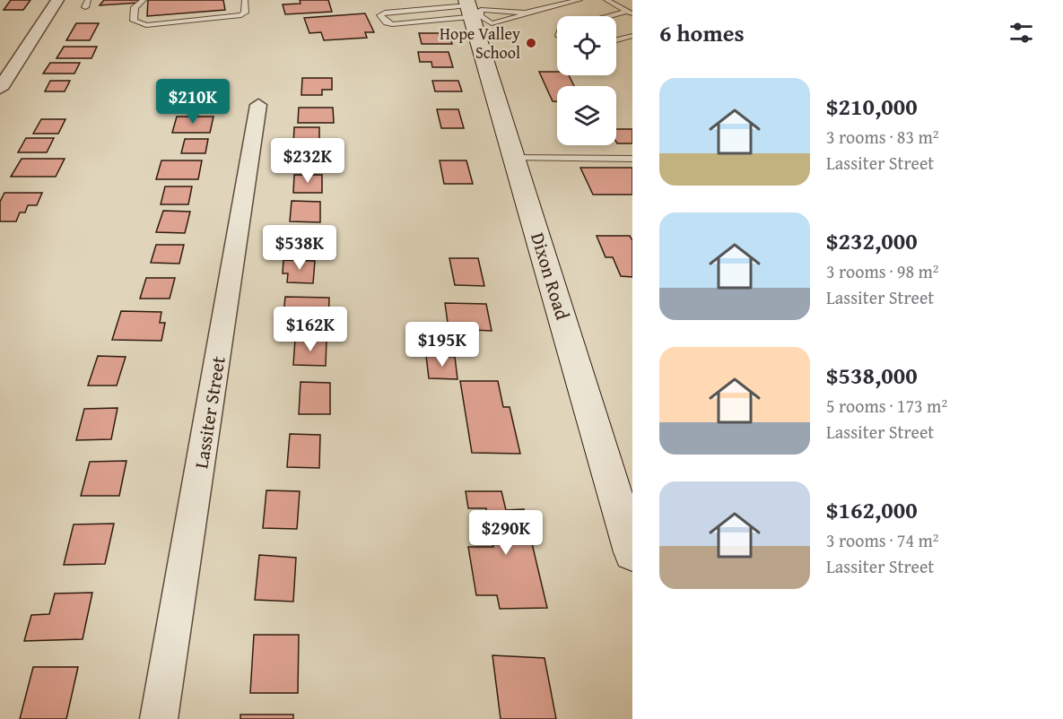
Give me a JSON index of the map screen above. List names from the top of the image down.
{
  "streets": {
    "street": ["Dixon Road", "Lassiter Street"]
  },
  "places": ["Hope Valley School"],
  "page": {
    "heading": "6 homes",
    "list": [
      {
        "name": "$210,000",
        "note": "3 rooms · 83 m² · Lassiter Street"
      },
      {
        "name": "$232,000",
        "note": "3 rooms · 98 m² · Lassiter Street"
      },
      {
        "name": "$538,000",
        "note": "5 rooms · 173 m² · Lassiter Street"
      },
      {
        "name": "$162,000",
        "note": "3 rooms · 74 m² · Lassiter Street"
      }
    ],
    "price": [
      "$210K",
      "$232K",
      "$538K",
      "$162K",
      "$195K",
      "$290K"
    ]
  }
}
